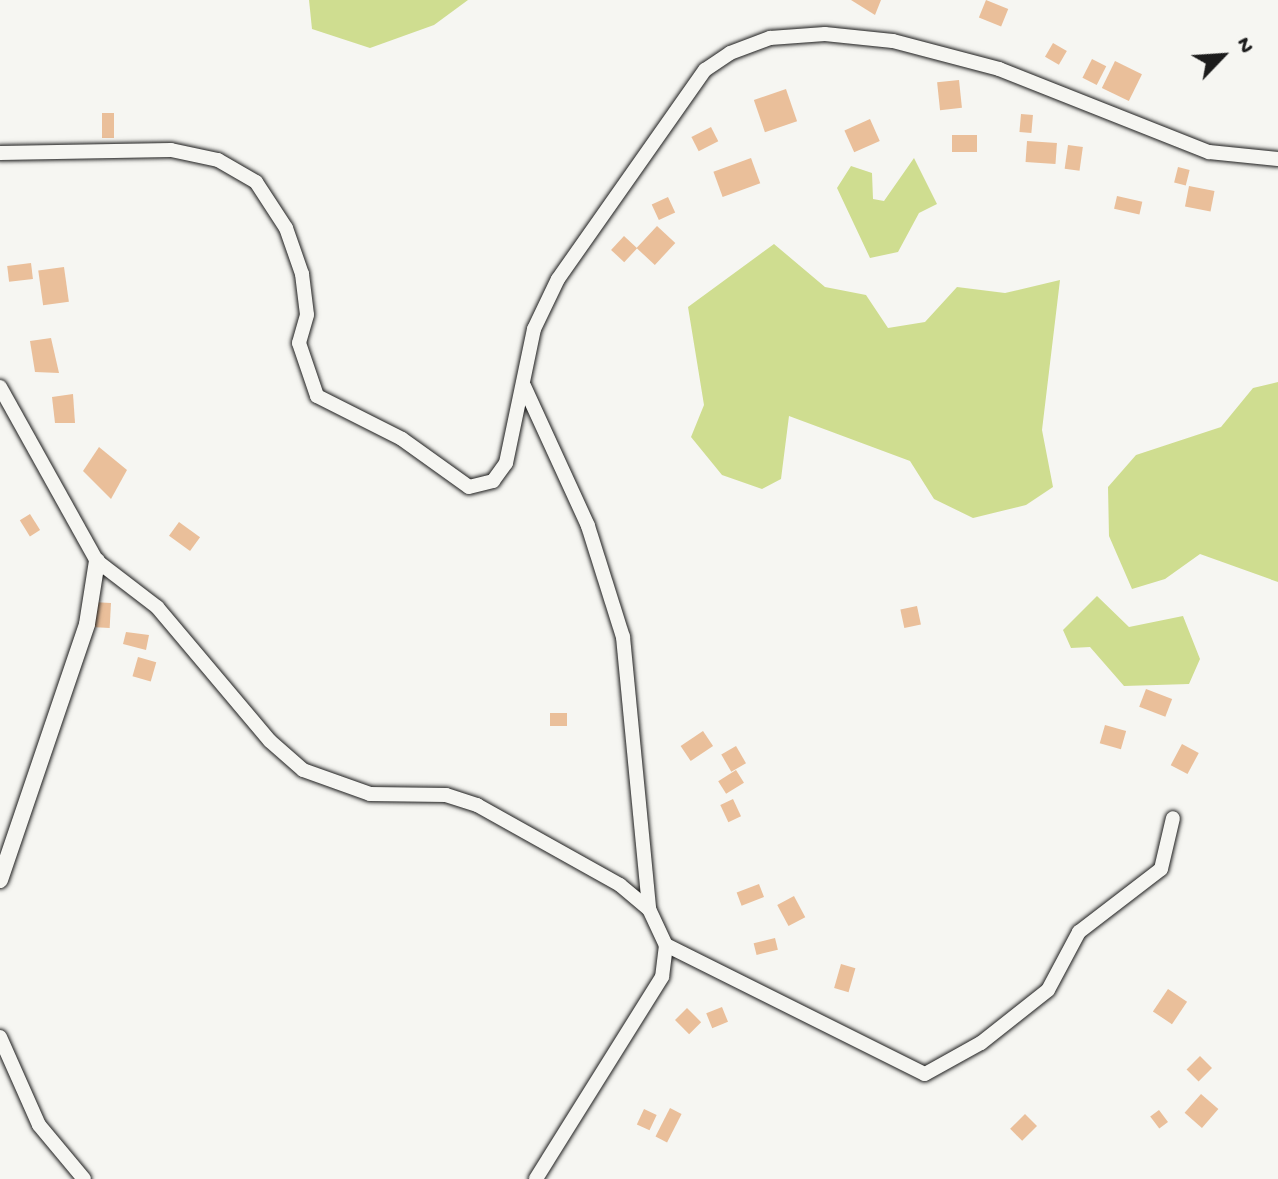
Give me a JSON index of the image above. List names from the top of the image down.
{
  "north": "top right"
}
